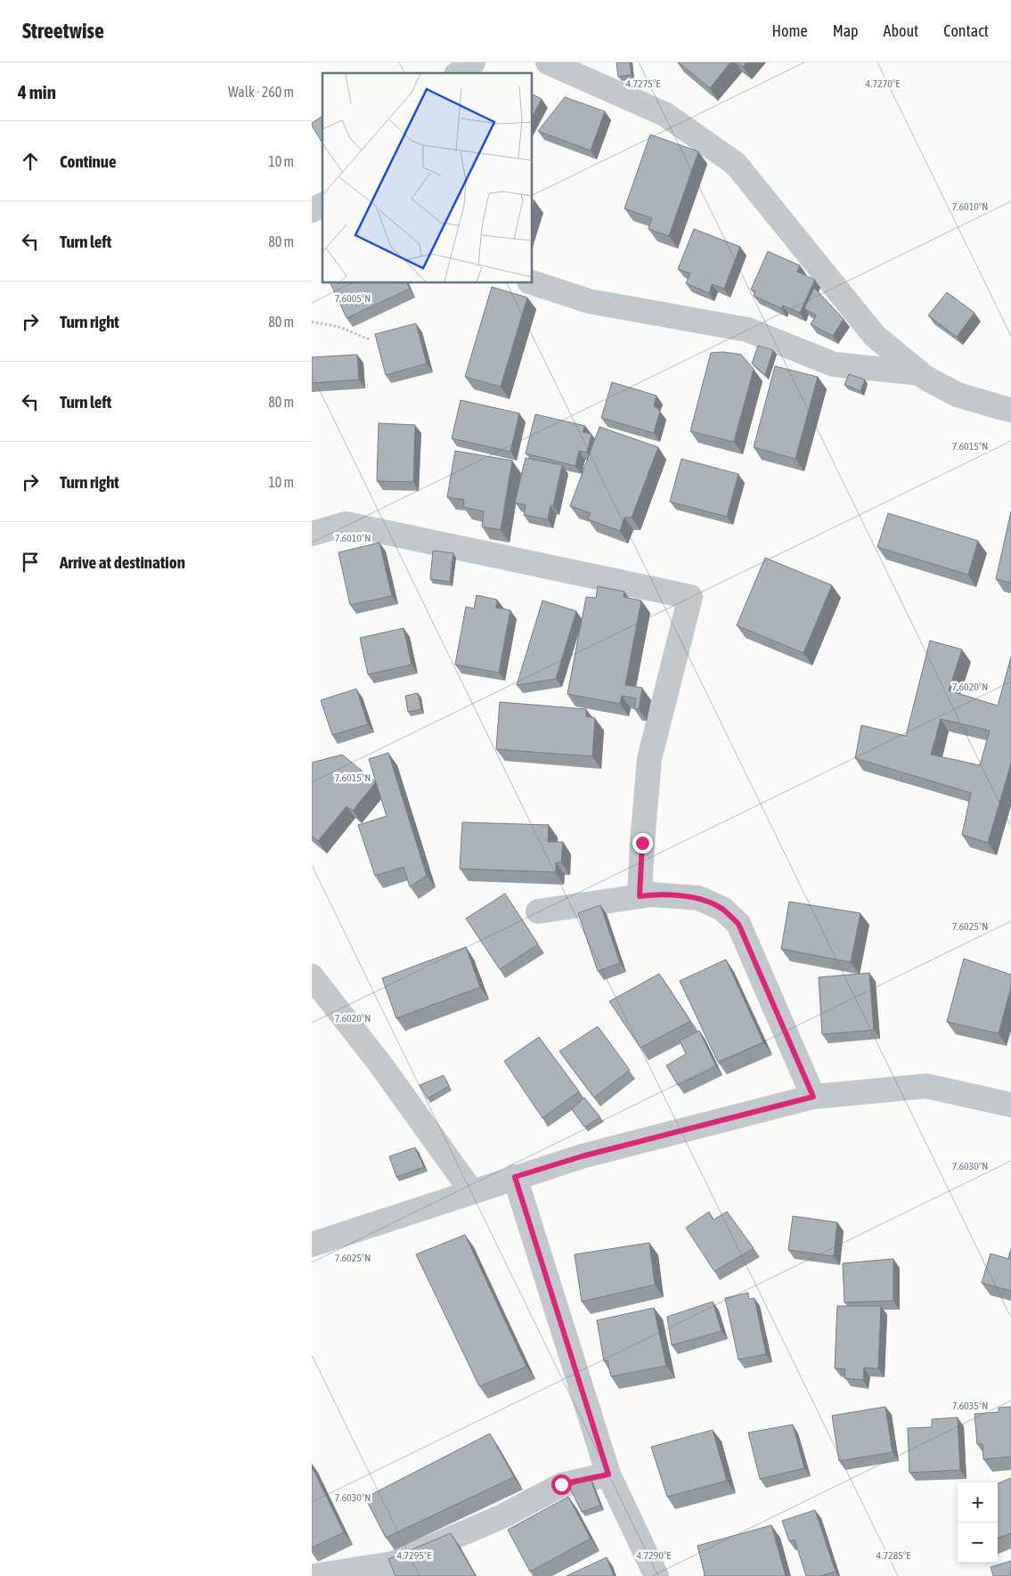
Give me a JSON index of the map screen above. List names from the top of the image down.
{
  "page": {
    "header": "Streetwise",
    "nav": [
      "Home",
      "Map",
      "About",
      "Contact"
    ],
    "heading": ["4 min", "Walk · 260 m"],
    "list": [
      ["Continue", "10 m"],
      ["Turn left", "80 m"],
      ["Turn right", "80 m"],
      ["Turn left", "80 m"],
      ["Turn right", "10 m"],
      "Arrive at destination"
    ],
    "map_buttons": ["+", "−"]
  },
  "coordinates": [
    "4.7275°E",
    "4.7270°E",
    "7.6010°N",
    "7.6005°N",
    "7.6015°N",
    "7.6020°N",
    "7.6025°N",
    "7.6030°N",
    "7.6035°N",
    "4.7295°E",
    "4.7290°E",
    "4.7285°E"
  ]
}
